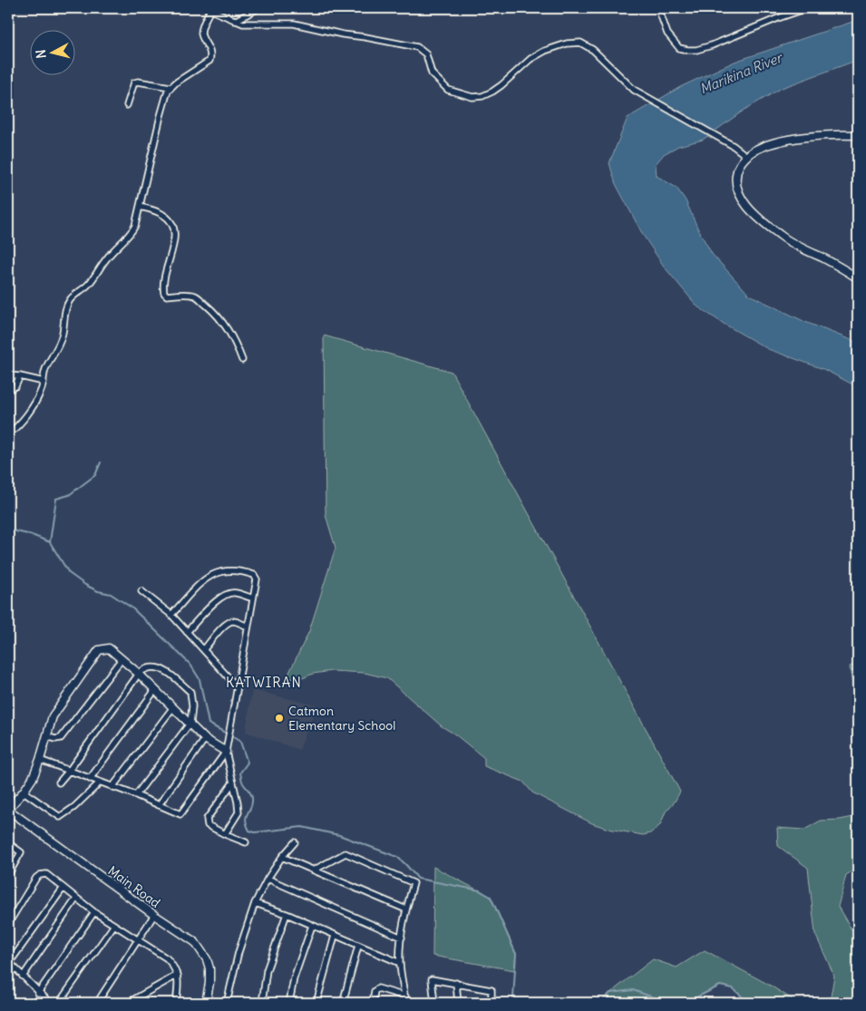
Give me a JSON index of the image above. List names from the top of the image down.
{
  "streets": {
    "street": ["Main Road"]
  },
  "districts": ["KATWIRAN"],
  "water": ["Marikina River"],
  "places": ["Catmon Elementary School"],
  "north": "left"
}
